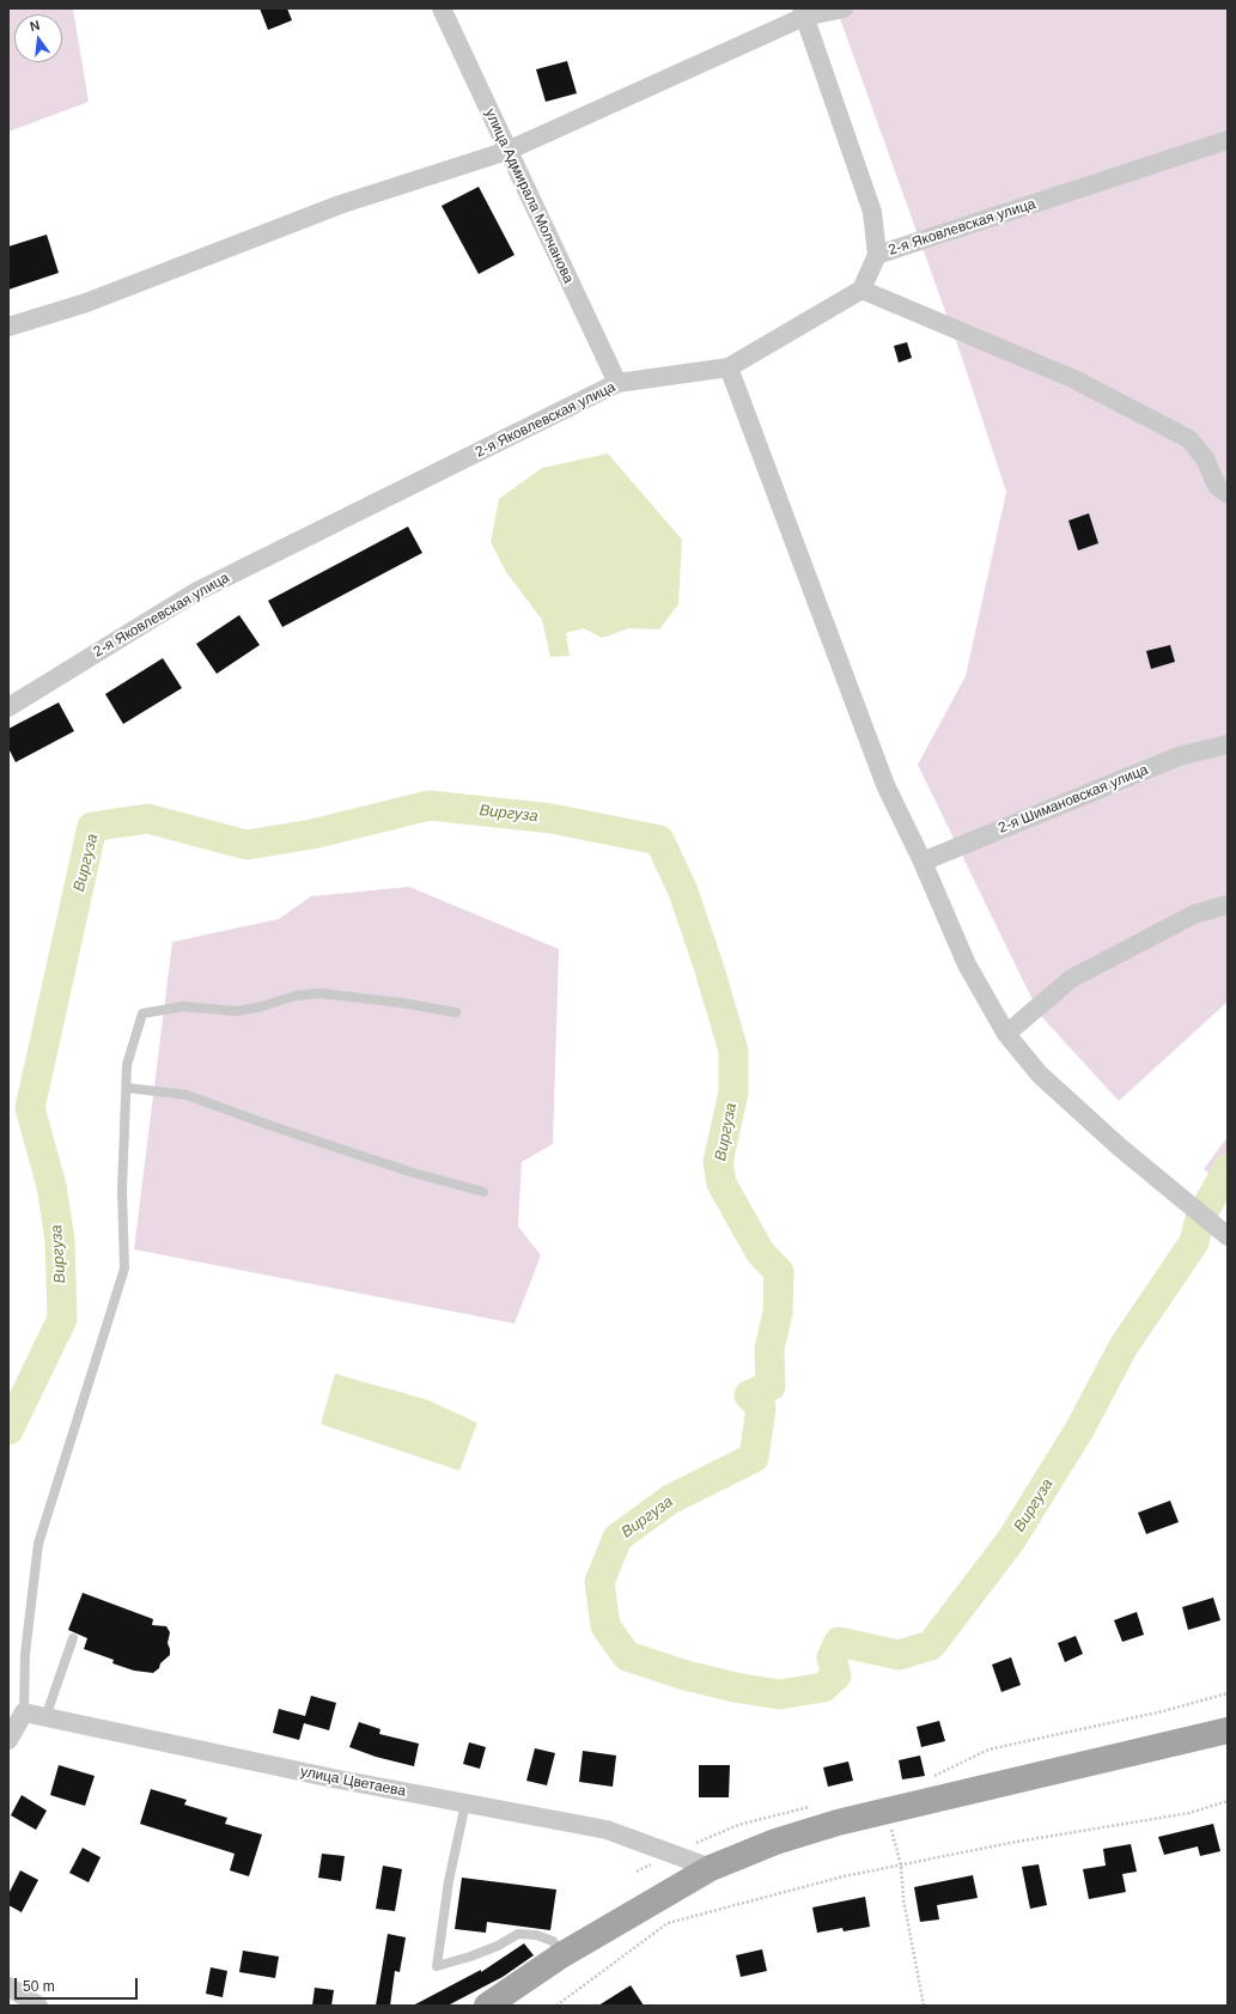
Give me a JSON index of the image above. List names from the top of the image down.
{
  "streets": {
    "street": [
      "улица Адмирала Молчанова",
      "2-я Яковлевская улица",
      "2-я Шимановская улица",
      "улица Цветаева"
    ]
  },
  "crossings": [
    ["улица Адмирала Молчанова", "2-я Яковлевская улица"]
  ],
  "water": ["Виргуза"],
  "scale_bar": "50 m",
  "north": "top"
}
